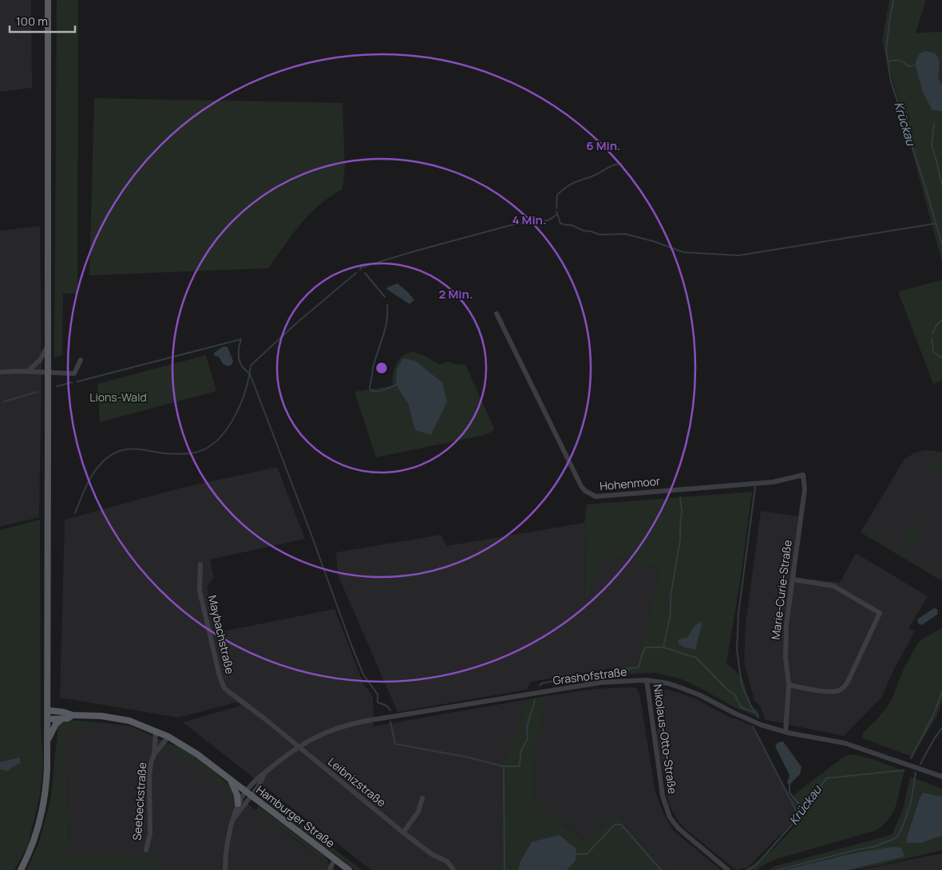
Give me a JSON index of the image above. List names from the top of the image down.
{
  "streets": {
    "main road": ["Hamburger Straße"],
    "street": [
      "Hohenmoor",
      "Marie-Curie-Straße",
      "Maybachstraße",
      "Grashofstraße",
      "Nikolaus-Otto-Straße",
      "Leibnizstraße",
      "Seebeckstraße"
    ]
  },
  "crossings": [
    ["Hohenmoor", "Marie-Curie-Straße"],
    ["Marie-Curie-Straße", "Grashofstraße"],
    ["Maybachstraße", "Grashofstraße"],
    ["Maybachstraße", "Leibnizstraße"],
    ["Grashofstraße", "Nikolaus-Otto-Straße"],
    ["Grashofstraße", "Leibnizstraße"],
    ["Grashofstraße", "Hamburger Straße"],
    ["Seebeckstraße", "Hamburger Straße"]
  ],
  "water": ["Krückau"],
  "parks": ["Lions-Wald"],
  "scale_bar": "100 m",
  "rings": ["6 Min.", "4 Min.", "2 Min."]
}
